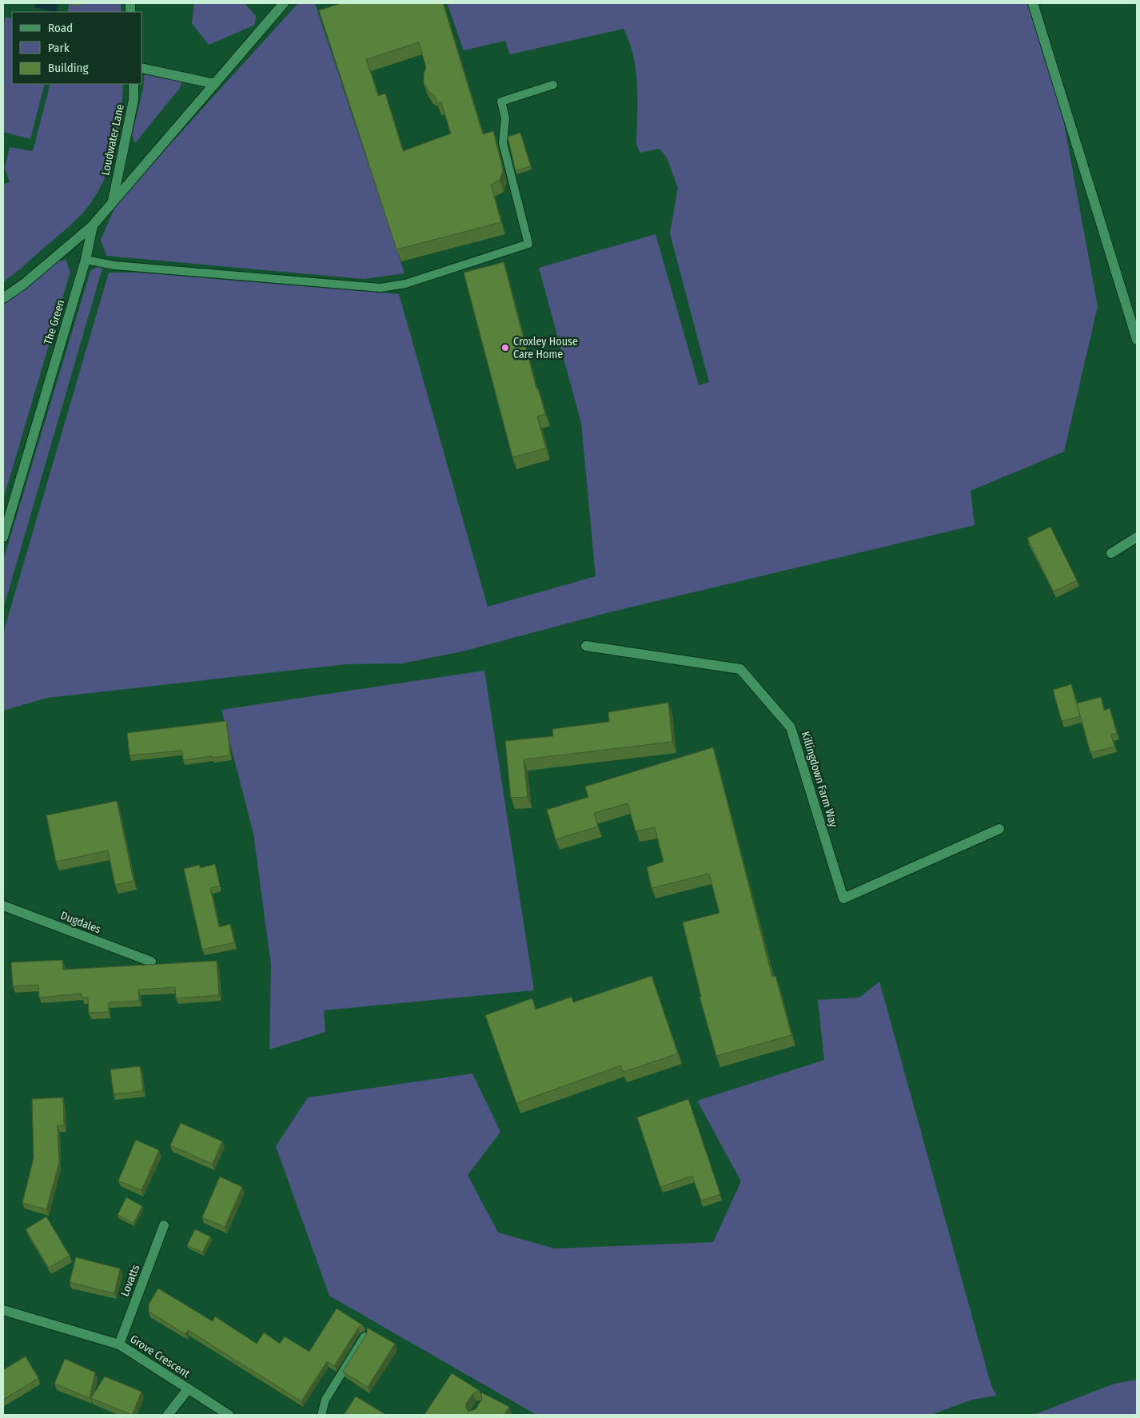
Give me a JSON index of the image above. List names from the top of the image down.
{
  "streets": {
    "street": [
      "Loudwater Lane",
      "The Green",
      "Killingdown Farm Way",
      "Dugdales",
      "Lovatts",
      "Grove Crescent"
    ]
  },
  "crossings": [
    ["Lovatts", "Grove Crescent"]
  ],
  "places": ["Croxley House Care Home"],
  "legend": ["Road", "Park", "Building"]
}
